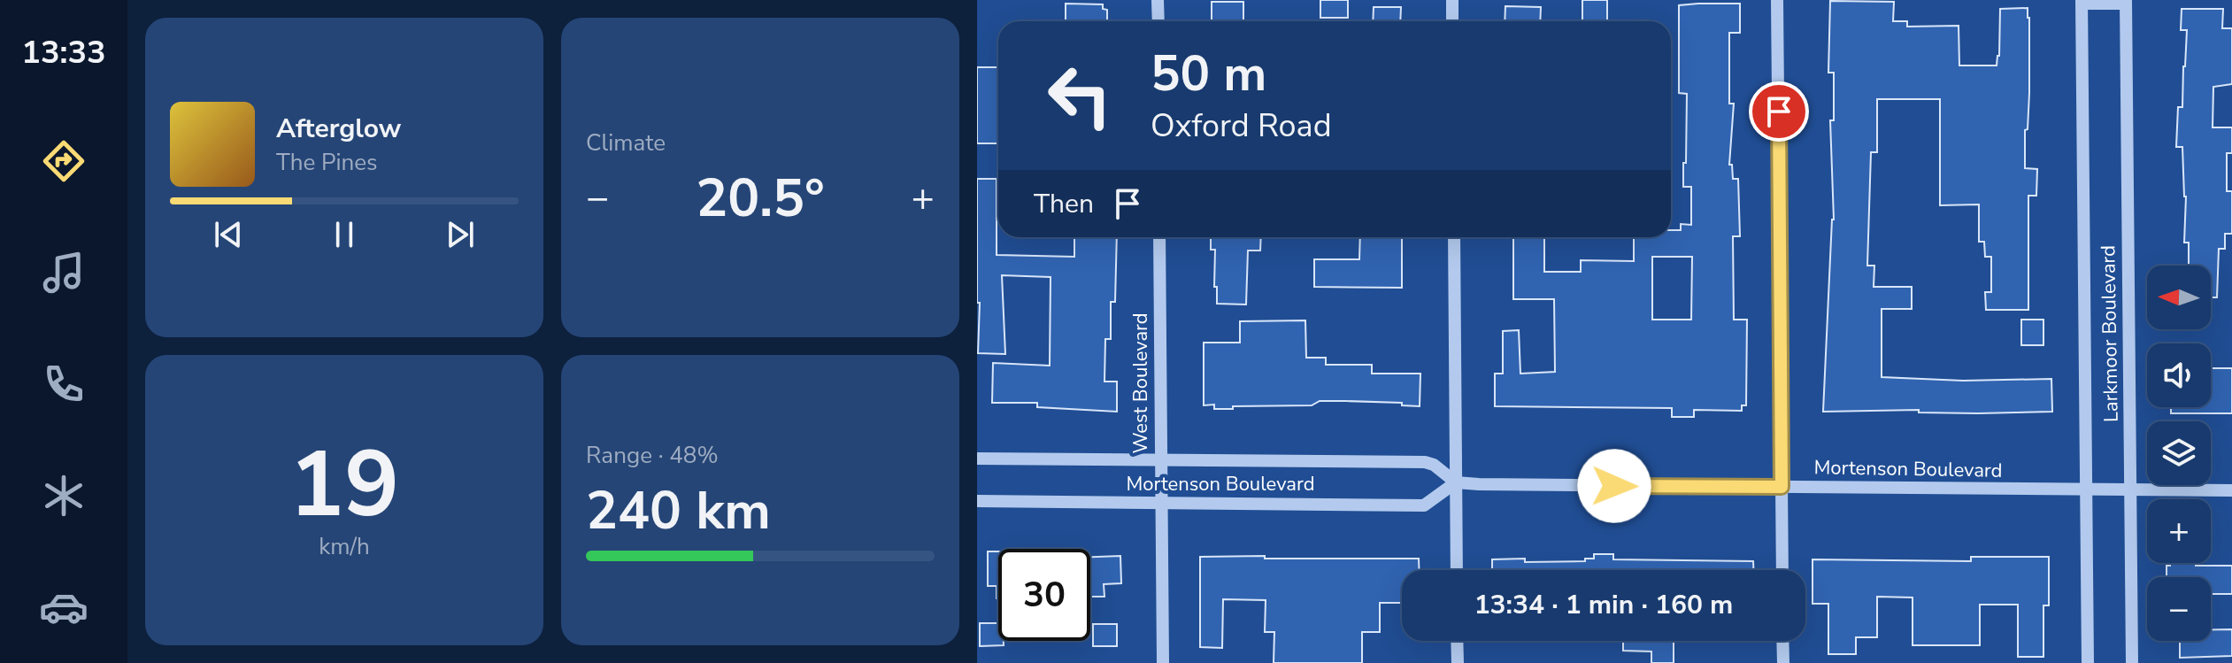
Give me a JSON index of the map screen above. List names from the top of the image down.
{
  "streets": {
    "street": ["Larkmoor Boulevard", "West Boulevard", "Mortenson Boulevard"]
  },
  "crossings": [
    ["Larkmoor Boulevard", "Mortenson Boulevard"],
    ["West Boulevard", "Mortenson Boulevard"]
  ],
  "north": "left",
  "page": {
    "tabs": "13:33",
    "tile": [
      "Climate",
      ["19", "km/h"],
      ["Range · 48%", "240 km"]
    ],
    "turn": ["50 m", "Oxford Road"],
    "song": ["Afterglow", "The Pines"],
    "heat": ["−", "20.5°", "+"],
    "then": "Then",
    "map_buttons": ["+", "−"],
    "limit": "30",
    "trip": "13:34 · 1 min · 160 m"
  }
}
